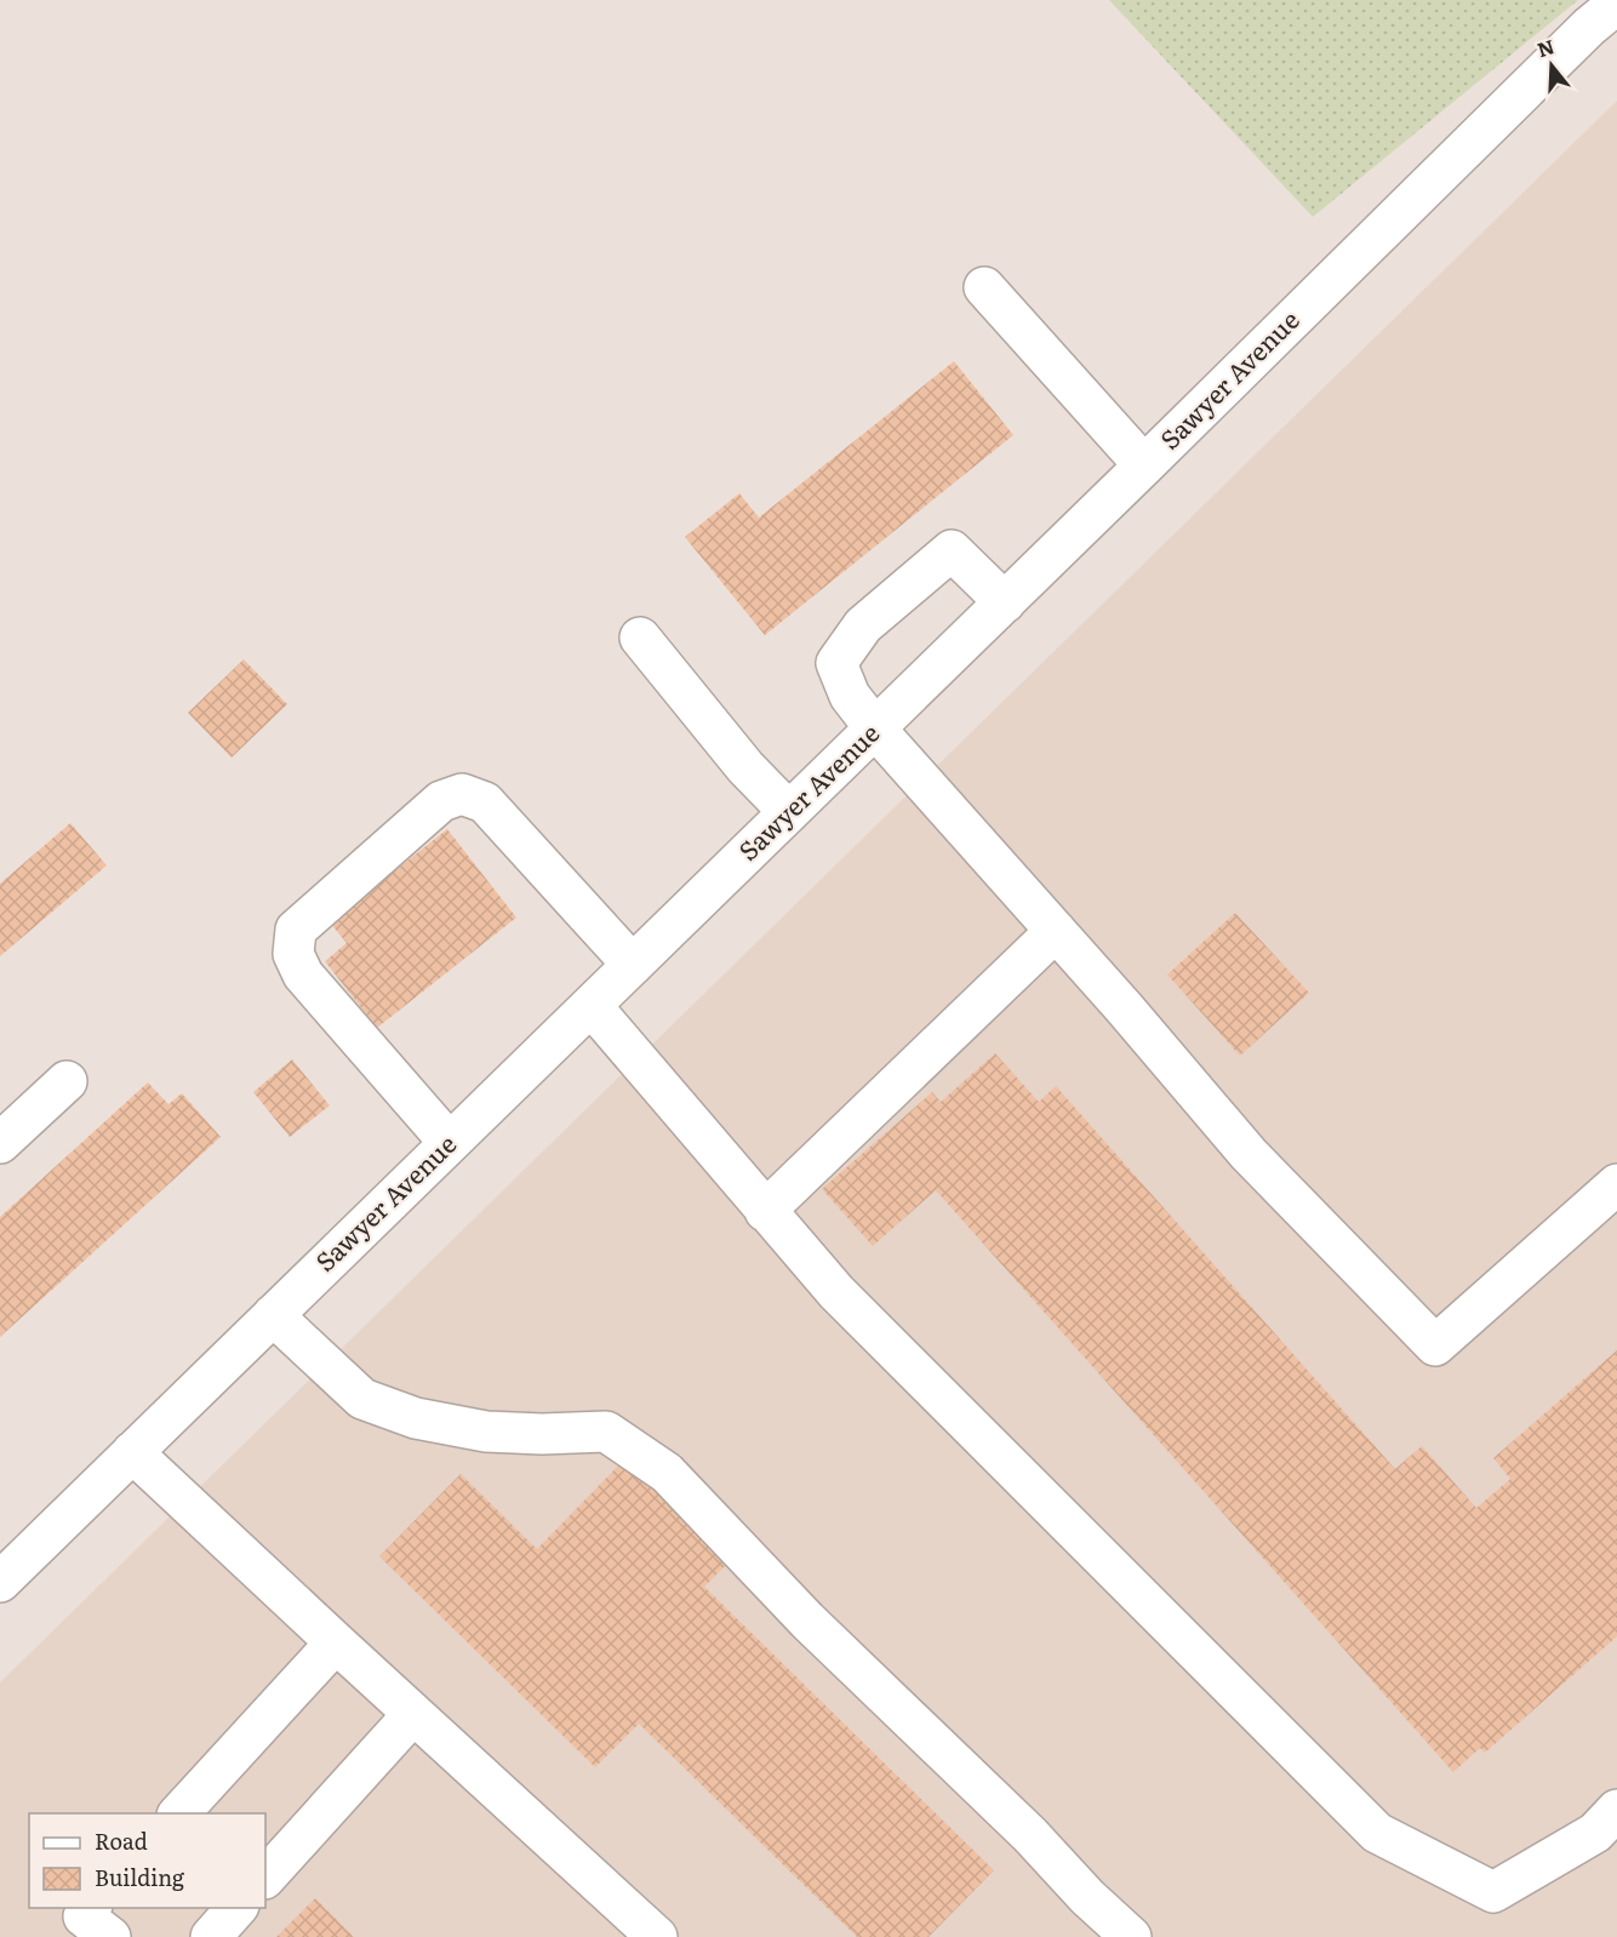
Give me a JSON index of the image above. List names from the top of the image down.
{
  "streets": {
    "street": ["Sawyer Avenue"]
  },
  "legend": ["Road", "Building"],
  "north": "top"
}
